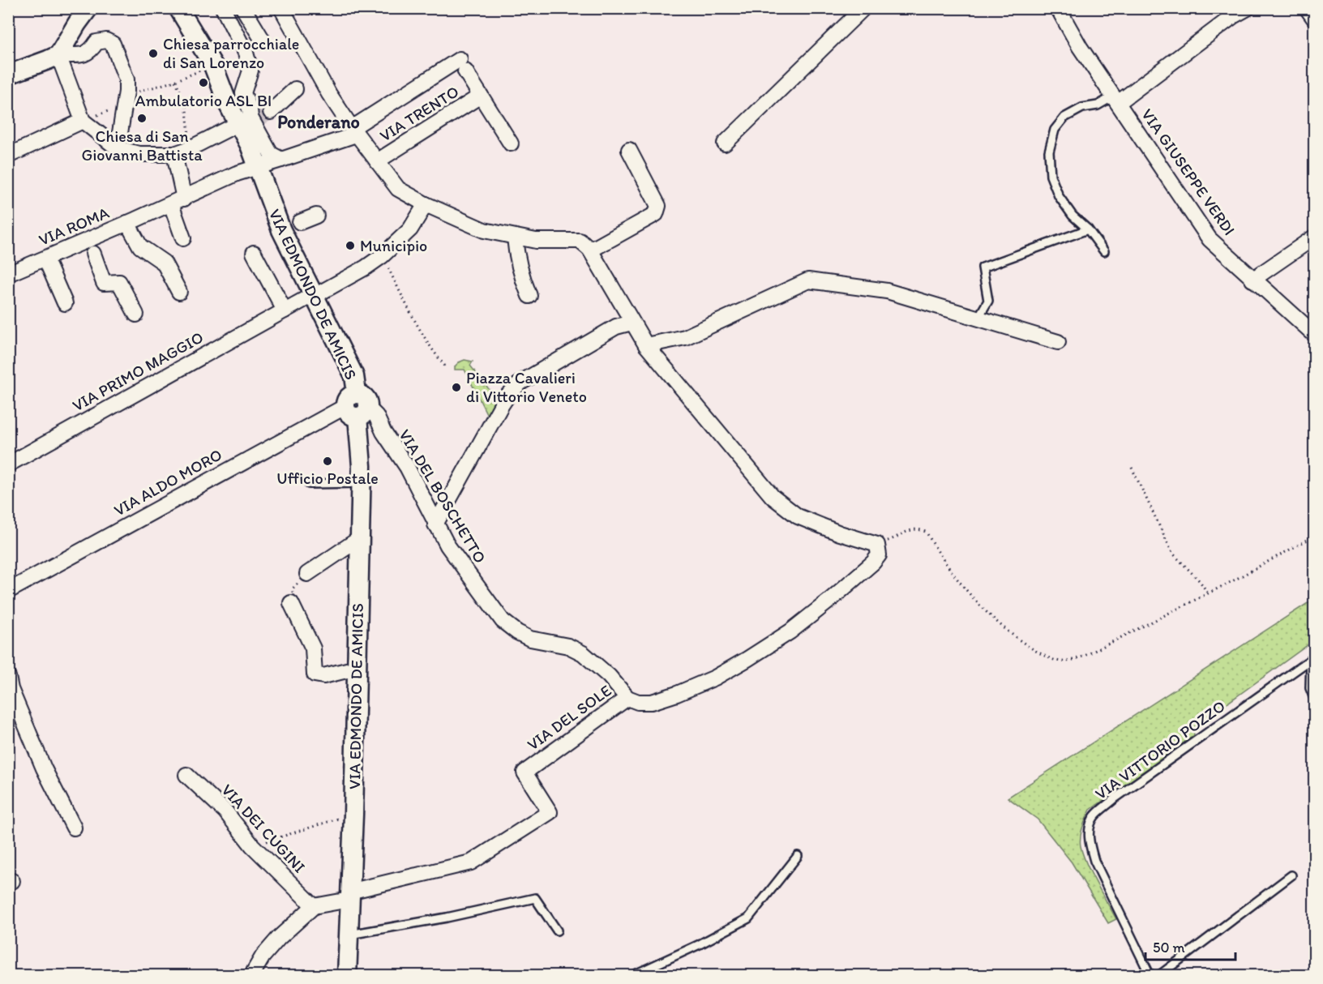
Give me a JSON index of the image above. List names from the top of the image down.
{
  "streets": {
    "street": [
      "VIA TRENTO",
      "VIA GIUSEPPE VERDI",
      "VIA ROMA",
      "VIA EDMONDO DE AMICIS",
      "VIA PRIMO MAGGIO",
      "VIA ALDO MORO",
      "VIA DEL BOSCHETTO",
      "VIA DEL SOLE",
      "VIA DEI CUGINI"
    ],
    "lane": ["VIA VITTORIO POZZO"]
  },
  "crossings": [
    ["VIA TRENTO", "VIA ROMA"],
    ["VIA ROMA", "VIA EDMONDO DE AMICIS"],
    ["VIA EDMONDO DE AMICIS", "VIA PRIMO MAGGIO"],
    ["VIA EDMONDO DE AMICIS", "VIA ALDO MORO"],
    ["VIA EDMONDO DE AMICIS", "VIA DEL BOSCHETTO"],
    ["VIA EDMONDO DE AMICIS", "VIA DEL SOLE"],
    ["VIA ALDO MORO", "VIA DEL BOSCHETTO"],
    ["VIA DEL BOSCHETTO", "VIA DEL SOLE"]
  ],
  "districts": ["Ponderano"],
  "places": [
    "Chiesa parrocchiale di San Lorenzo",
    "Ambulatorio ASL BI",
    "Chiesa di San Giovanni Battista",
    "Municipio",
    "Piazza Cavalieri di Vittorio Veneto",
    "Ufficio Postale"
  ],
  "scale_bar": "50 m"
}
